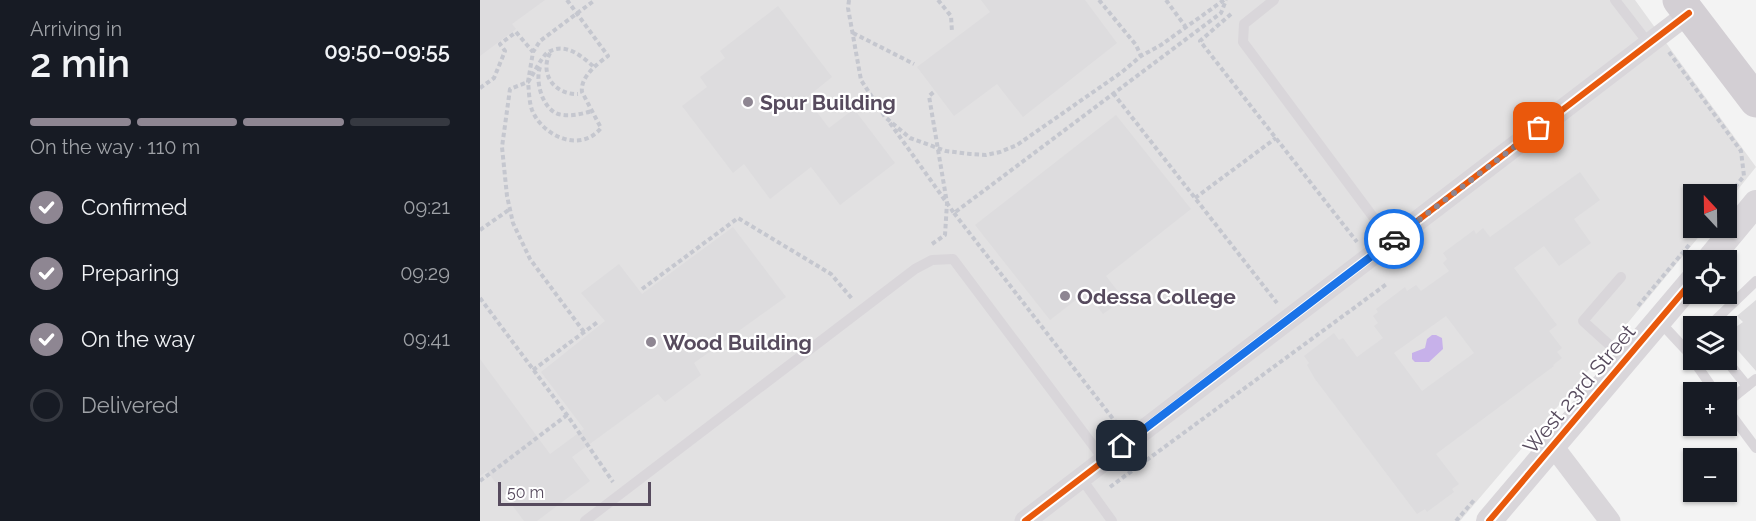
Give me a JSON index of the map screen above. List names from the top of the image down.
{
  "streets": {
    "street": ["West 23rd Street"]
  },
  "places": ["Spur Building", "Odessa College", "Wood Building"],
  "scale_bar": "50 m",
  "north": "top",
  "page": {
    "heading": ["2 min", "Arriving in", "09:50–09:55"],
    "bar": "On the way · 110 m",
    "list": [
      ["Confirmed", "09:21"],
      ["Preparing", "09:29"],
      ["On the way", "09:41"],
      "Delivered"
    ],
    "map_buttons": ["+", "−"],
    "scale": "50 m"
  }
}
